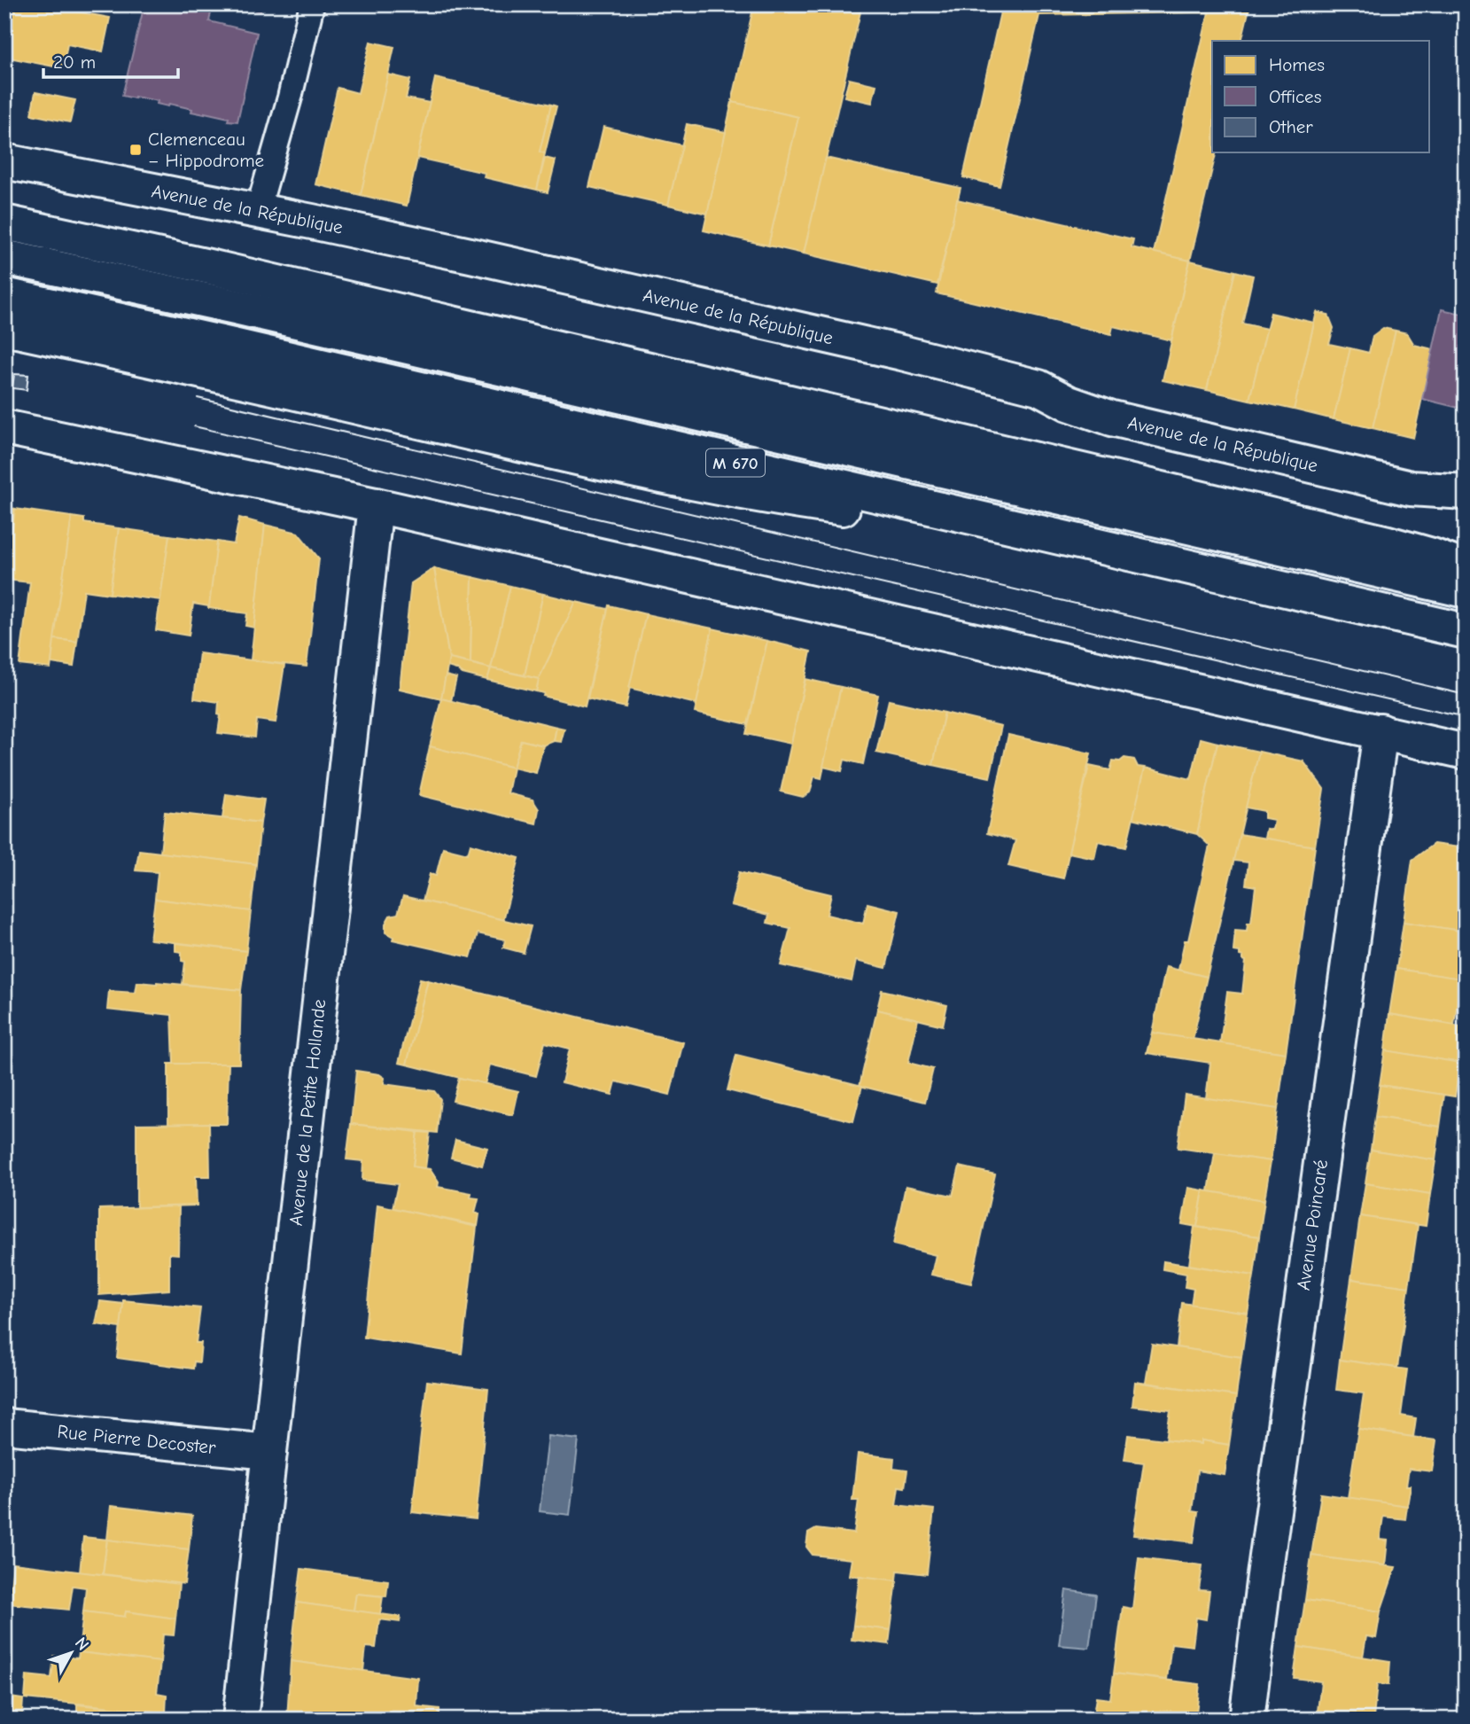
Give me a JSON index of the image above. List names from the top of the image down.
{
  "streets": {
    "main road": [
      "Avenue de la République",
      "M 670",
      "Avenue de la Petite Hollande",
      "Avenue Poincaré",
      "Rue Pierre Decoster"
    ]
  },
  "crossings": [
    ["Avenue de la Petite Hollande", "Rue Pierre Decoster"]
  ],
  "places": {
    "transit": ["Clemenceau – Hippodrome"]
  },
  "legend": ["Homes", "Offices", "Other"],
  "scale_bar": "20 m",
  "north": "top right"
}
